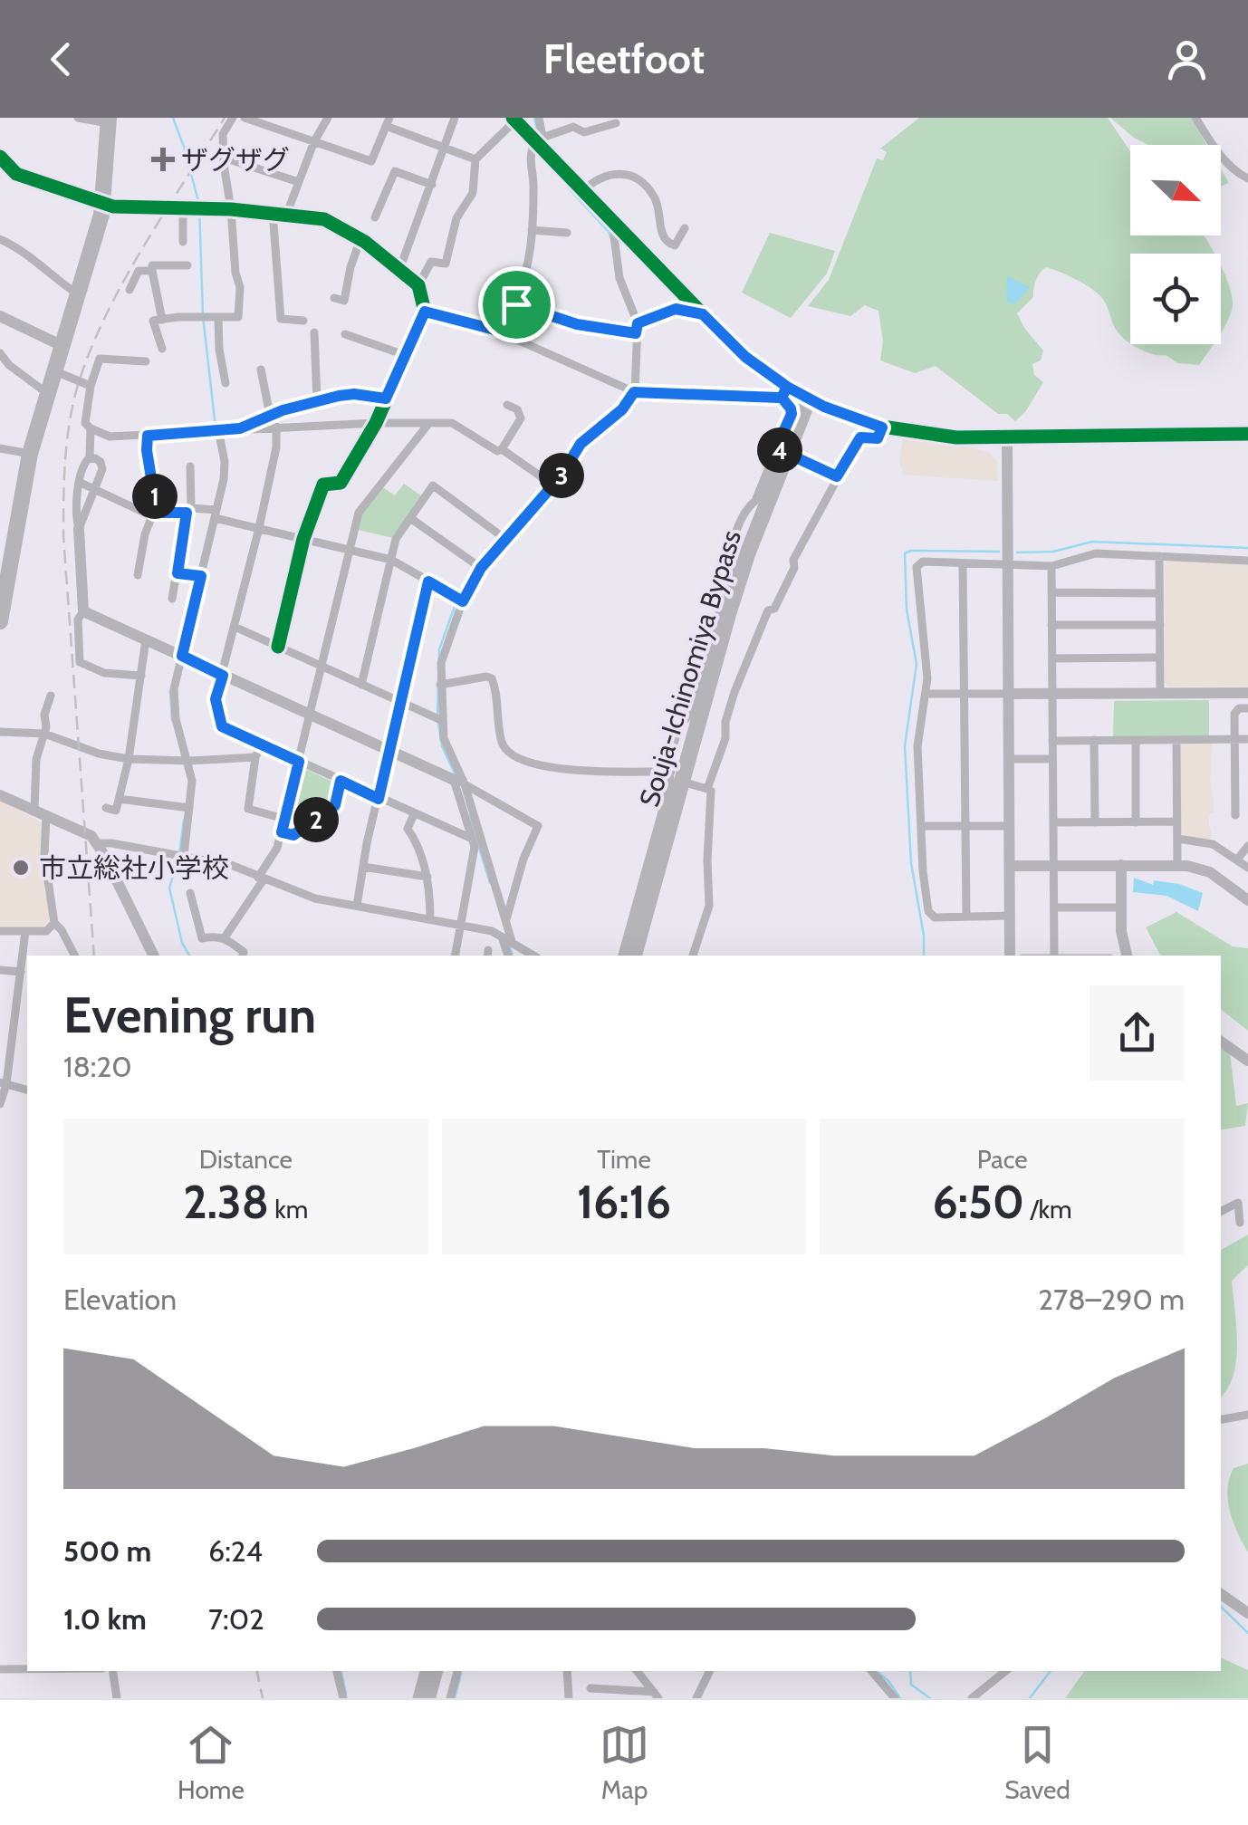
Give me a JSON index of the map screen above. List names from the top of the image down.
{
  "streets": {
    "highway": ["Souja-Ichinomiya Bypass"]
  },
  "places": {
    "health": ["ザグザグ"],
    "other": ["市立総社小学校"]
  },
  "north": "bottom right",
  "page": {
    "header": "Fleetfoot",
    "pins": [
      "4",
      "3",
      "1",
      "2"
    ],
    "heading": ["Evening run", "18:20"],
    "stats": [
      ["Distance", "2.38 km"],
      ["Time", "16:16"],
      ["Pace", "6:50 /km"]
    ],
    "chart": ["Elevation", "278–290 m"],
    "list": [
      {
        "name": "500 m",
        "note": "6:24"
      },
      {
        "name": "1.0 km",
        "note": "7:02"
      }
    ],
    "tabs": ["Home", "Map", "Saved"]
  }
}
